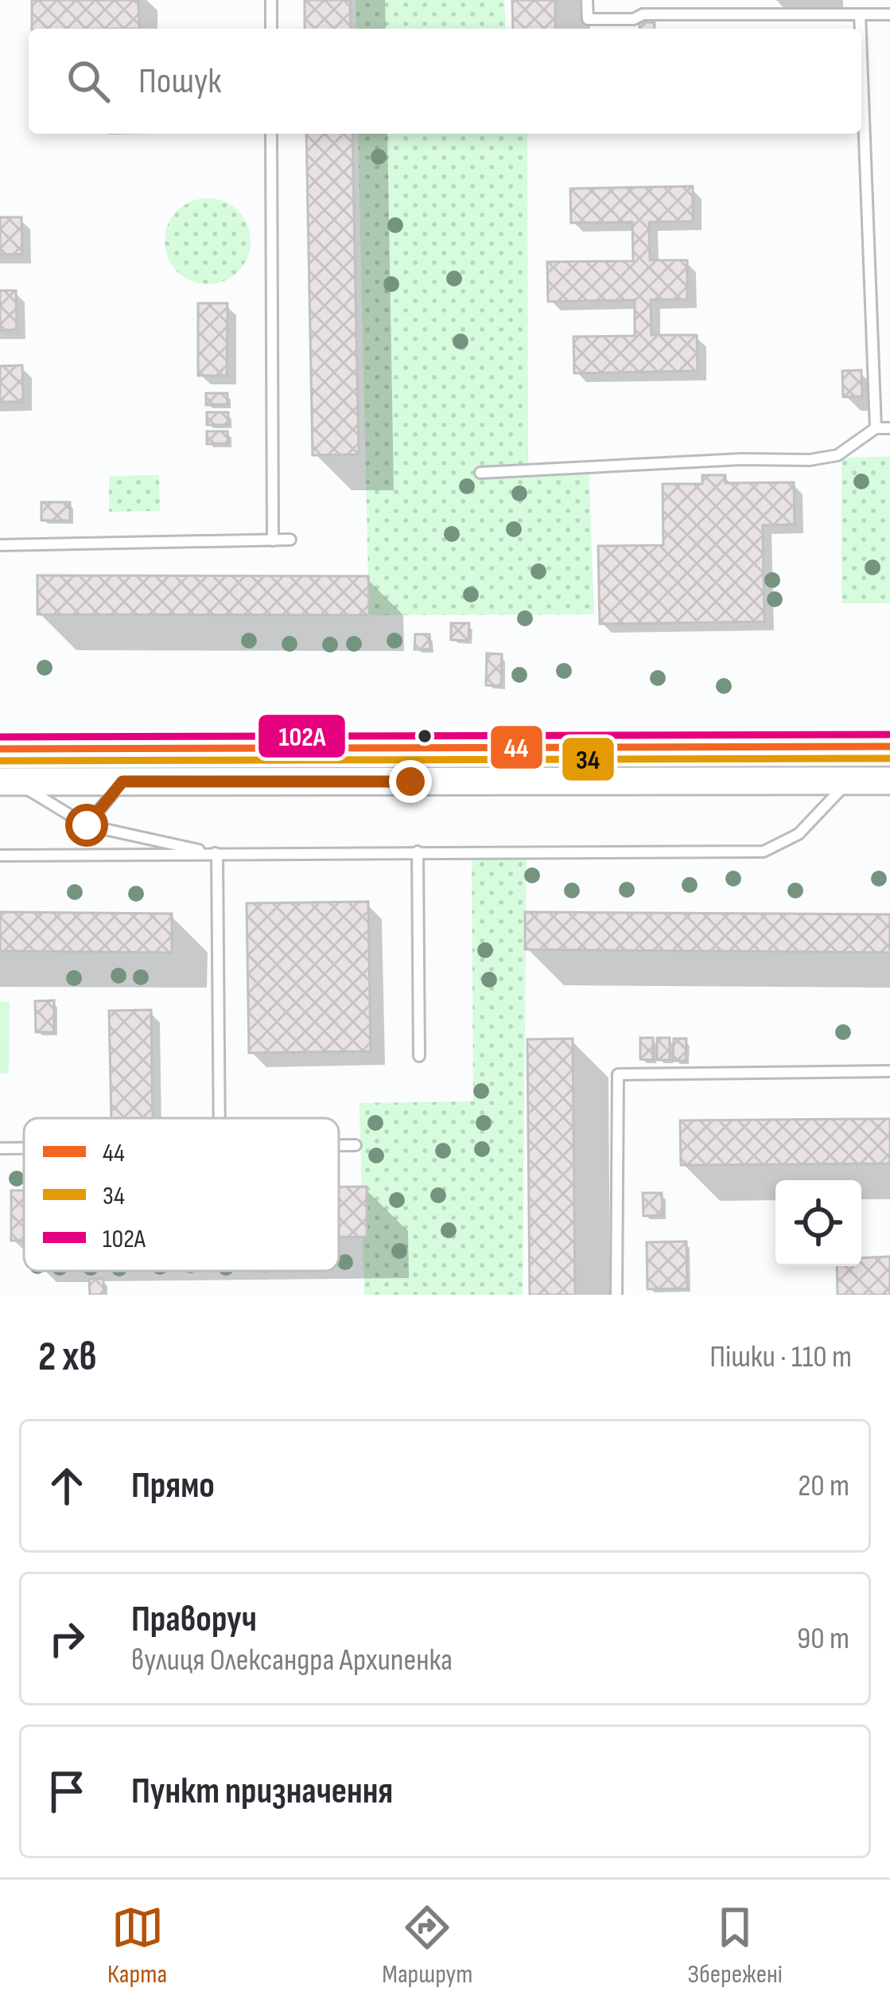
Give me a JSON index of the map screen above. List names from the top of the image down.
{
  "lines": ["transit line 102А", "transit line 44", "transit line 34"],
  "legend": ["44", "34", "102А"],
  "page": {
    "search": "Пошук",
    "heading": ["2 хв", "Пішки · 110 m"],
    "list": [
      ["Прямо", "20 m"],
      ["Праворуч", "вулиця Олександра Архипенка", "90 m"],
      "Пункт призначення"
    ],
    "nav": ["Карта", "Маршрут", "Збережені"]
  }
}
